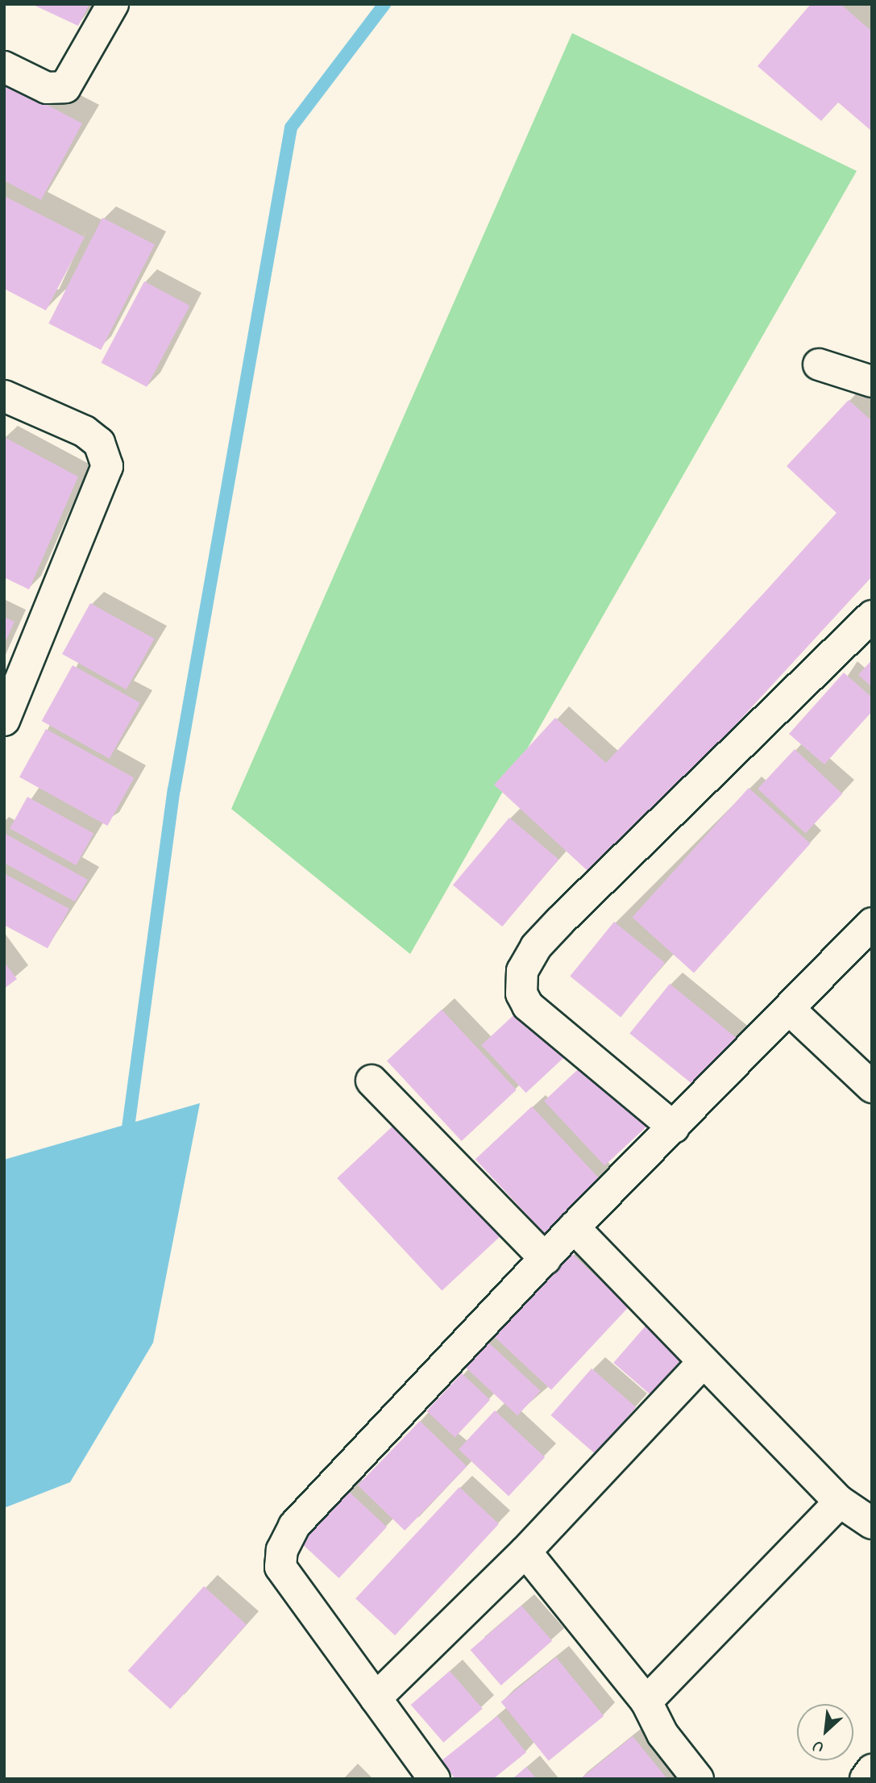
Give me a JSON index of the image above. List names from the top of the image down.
{
  "north": "bottom left"
}
